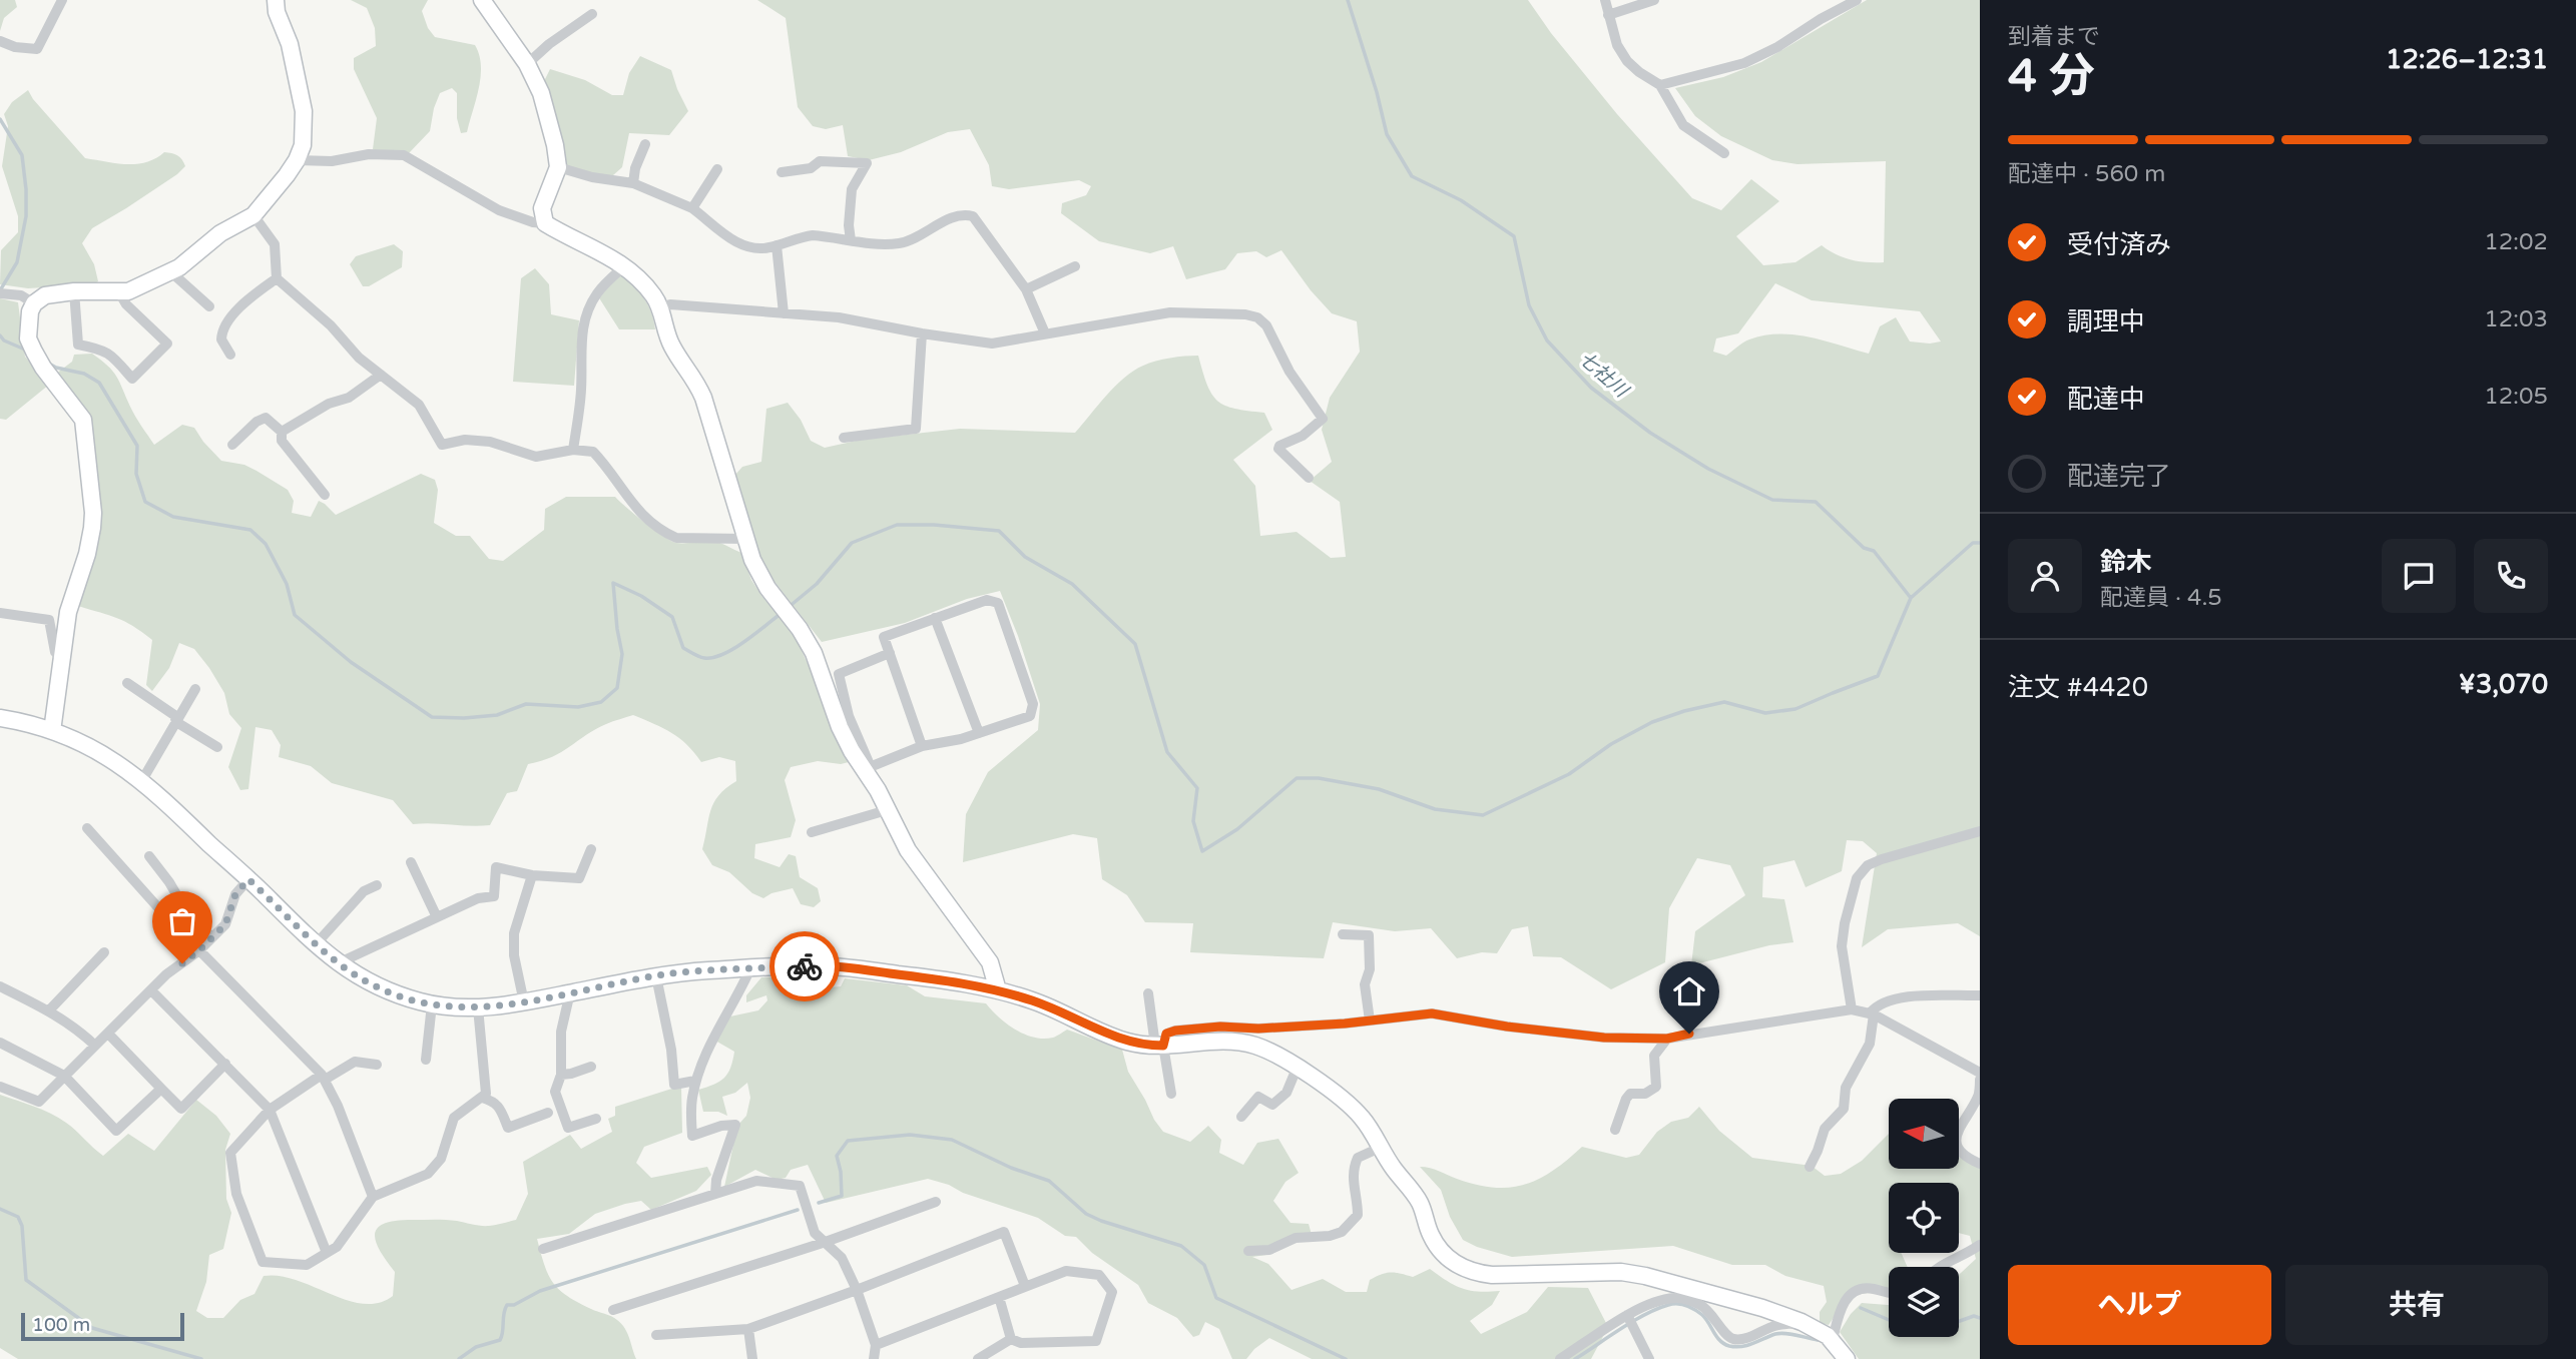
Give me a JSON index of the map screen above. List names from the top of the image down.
{
  "water": ["七社川"],
  "scale_bar": "100 m",
  "north": "left",
  "page": {
    "heading": ["4 分", "到着まで", "12:26–12:31"],
    "panel": [
      "鈴木",
      "配達員 · 4.5",
      "注文 #4420",
      "¥3,070"
    ],
    "bar": "配達中 · 560 m",
    "list": [
      ["受付済み", "12:02"],
      ["調理中", "12:03"],
      ["配達中", "12:05"],
      "配達完了"
    ],
    "buttons": ["ヘルプ", "共有"],
    "scale": "100 m"
  }
}
